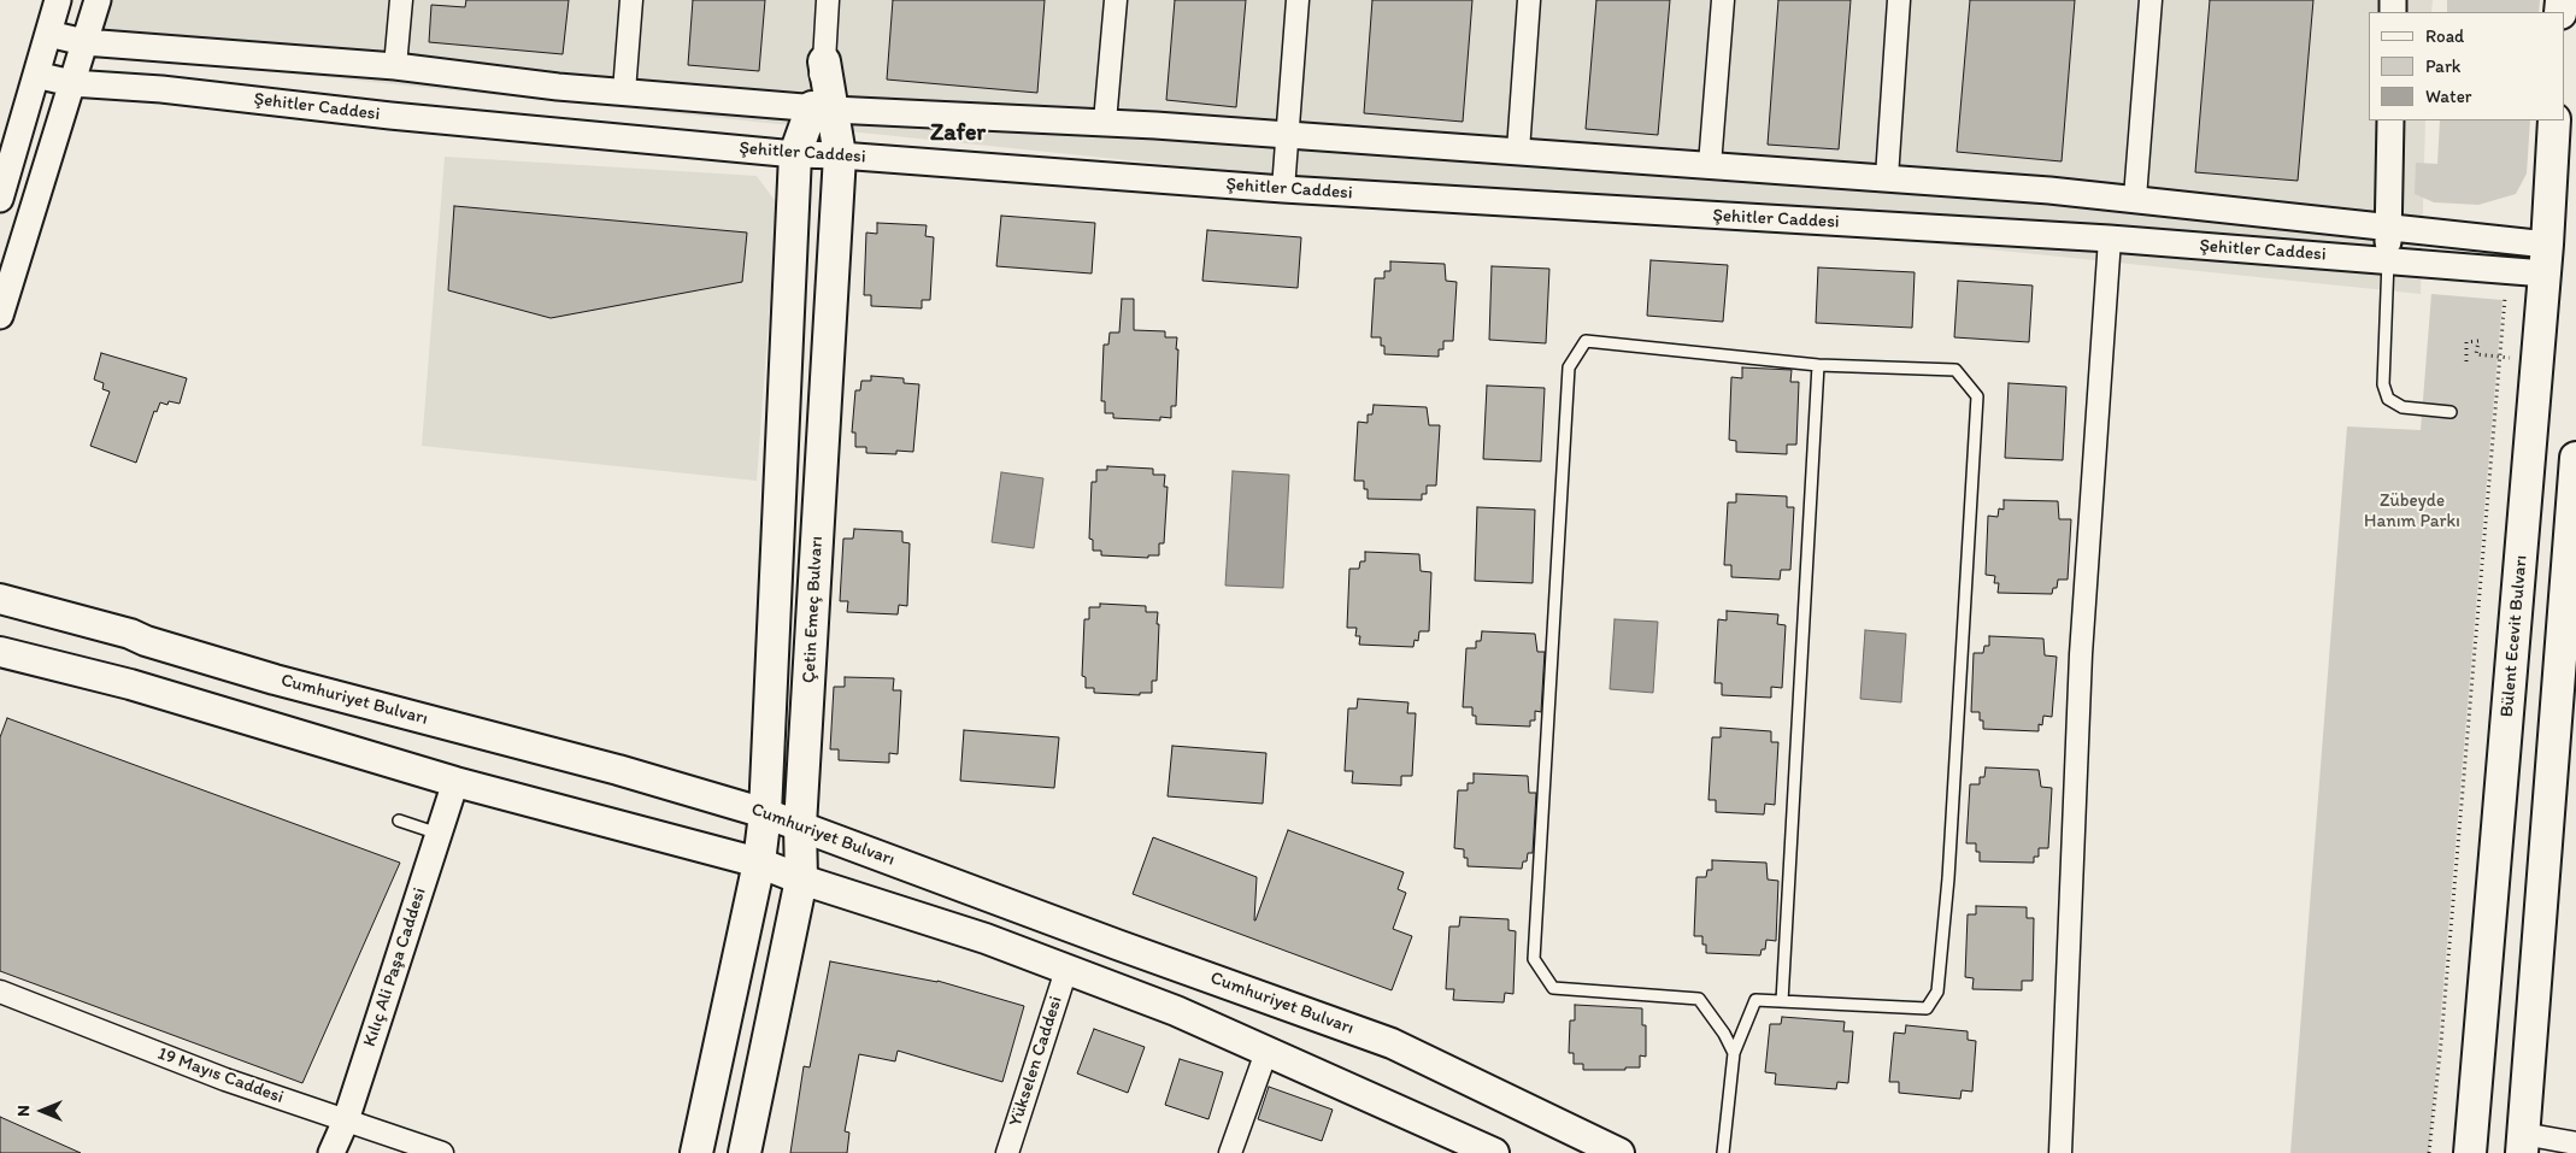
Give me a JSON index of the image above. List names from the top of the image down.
{
  "streets": {
    "main road": ["Çetin Emeç Bulvarı", "Bülent Ecevit Bulvarı", "Cumhuriyet Bulvarı"],
    "street": [
      "Şehitler Caddesi",
      "Kılıç Ali Paşa Caddesi",
      "Yükselen Caddesi",
      "19 Mayıs Caddesi"
    ]
  },
  "crossings": [
    ["Şehitler Caddesi", "Çetin Emeç Bulvarı"],
    ["Şehitler Caddesi", "Bülent Ecevit Bulvarı"],
    ["Çetin Emeç Bulvarı", "Cumhuriyet Bulvarı"],
    ["Kılıç Ali Paşa Caddesi", "19 Mayıs Caddesi"]
  ],
  "districts": ["Zafer"],
  "parks": ["Zübeyde Hanım Parkı"],
  "legend": ["Road", "Park", "Water"],
  "north": "left"
}
